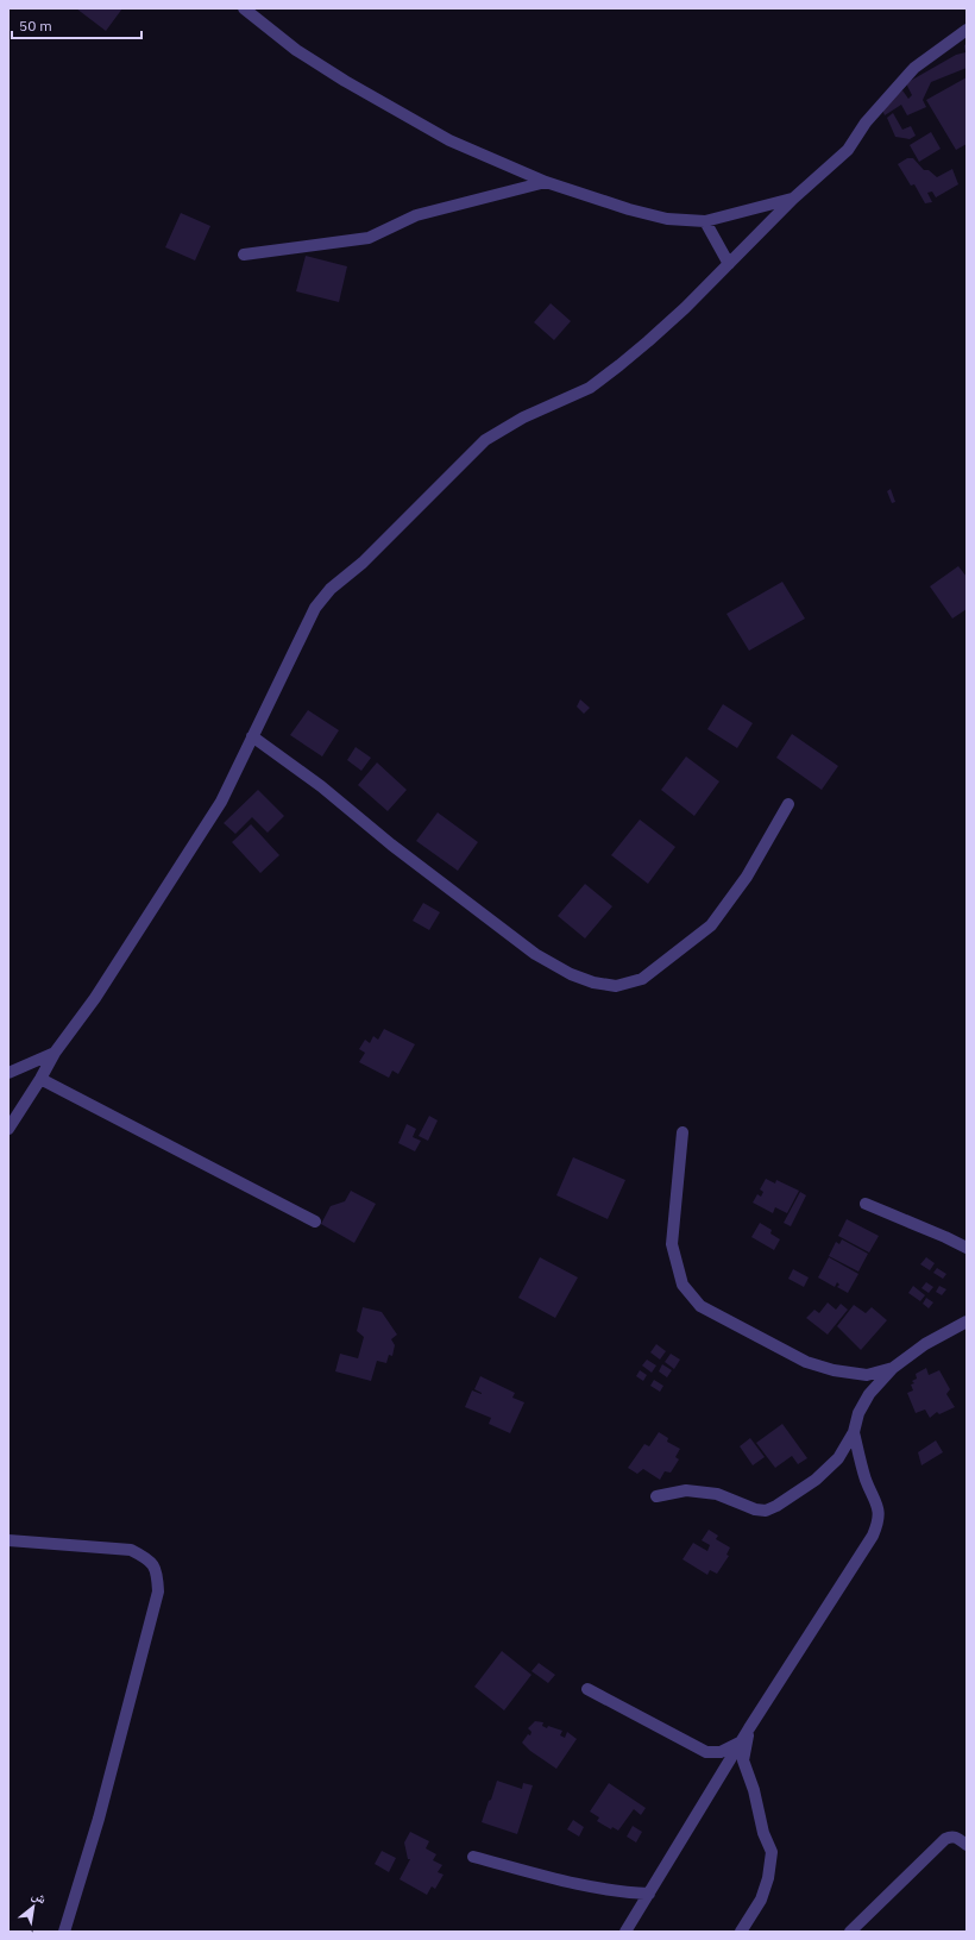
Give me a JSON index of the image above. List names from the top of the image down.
{
  "scale_bar": "50 m",
  "north": "top right"
}
